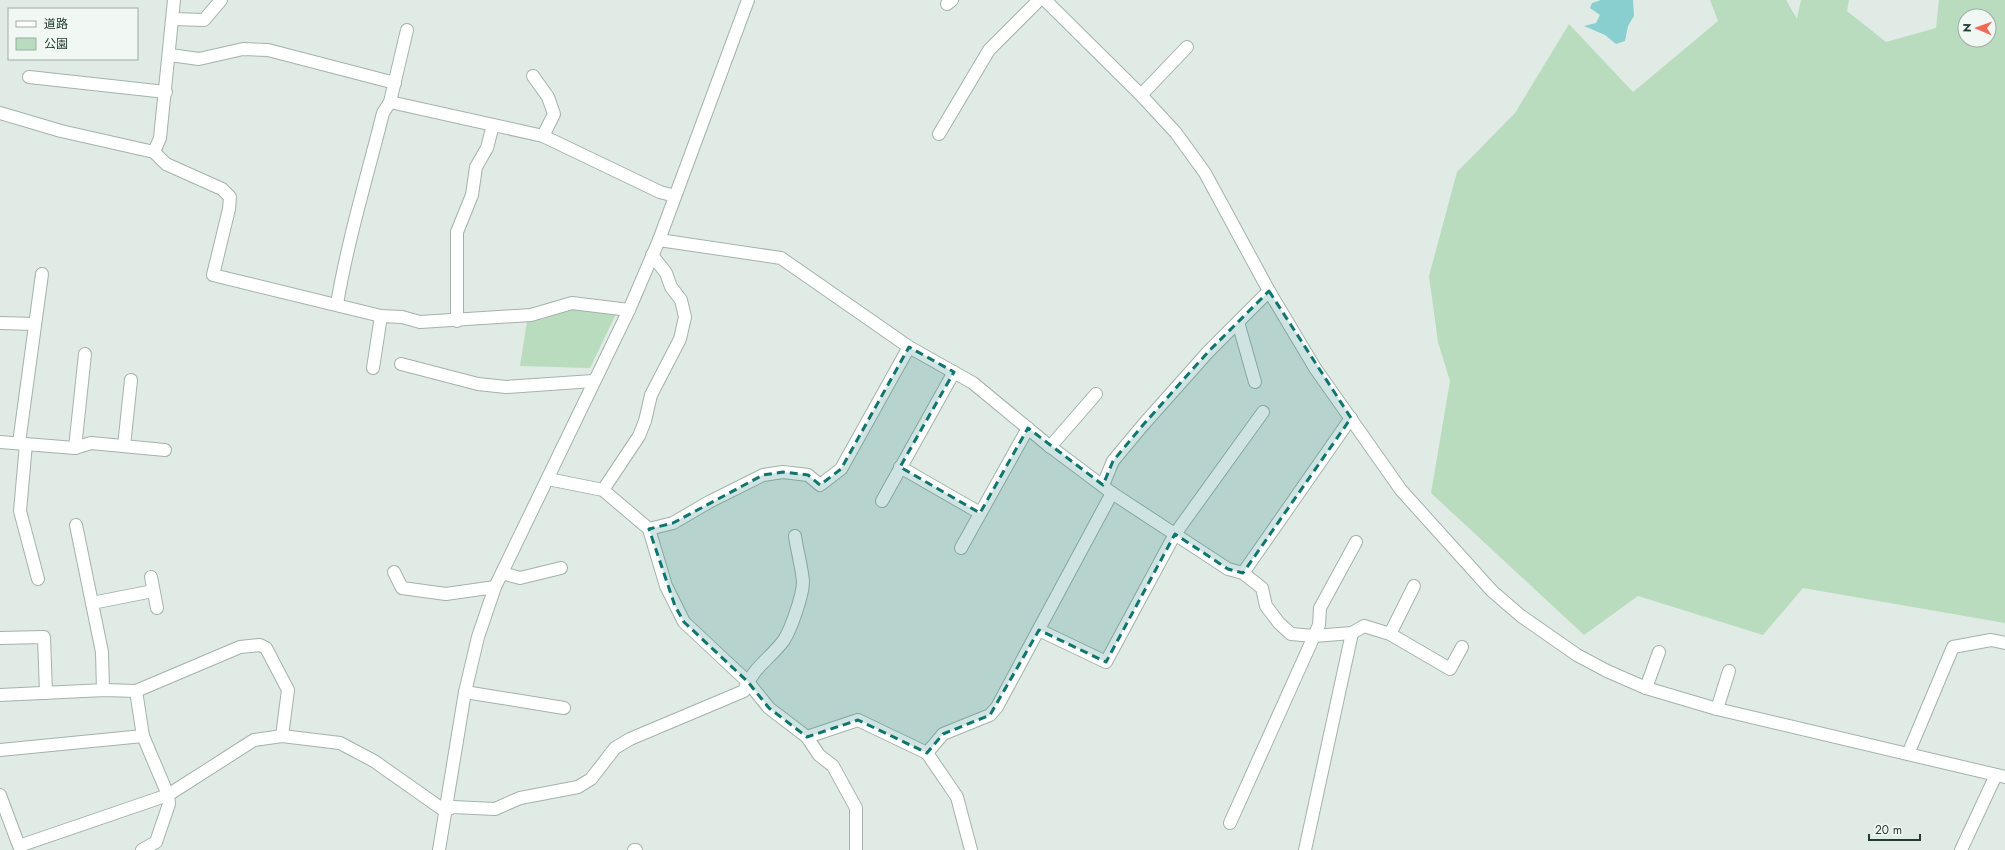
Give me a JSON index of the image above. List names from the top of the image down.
{
  "legend": ["道路", "公園"],
  "scale_bar": "20 m",
  "north": "left"
}
